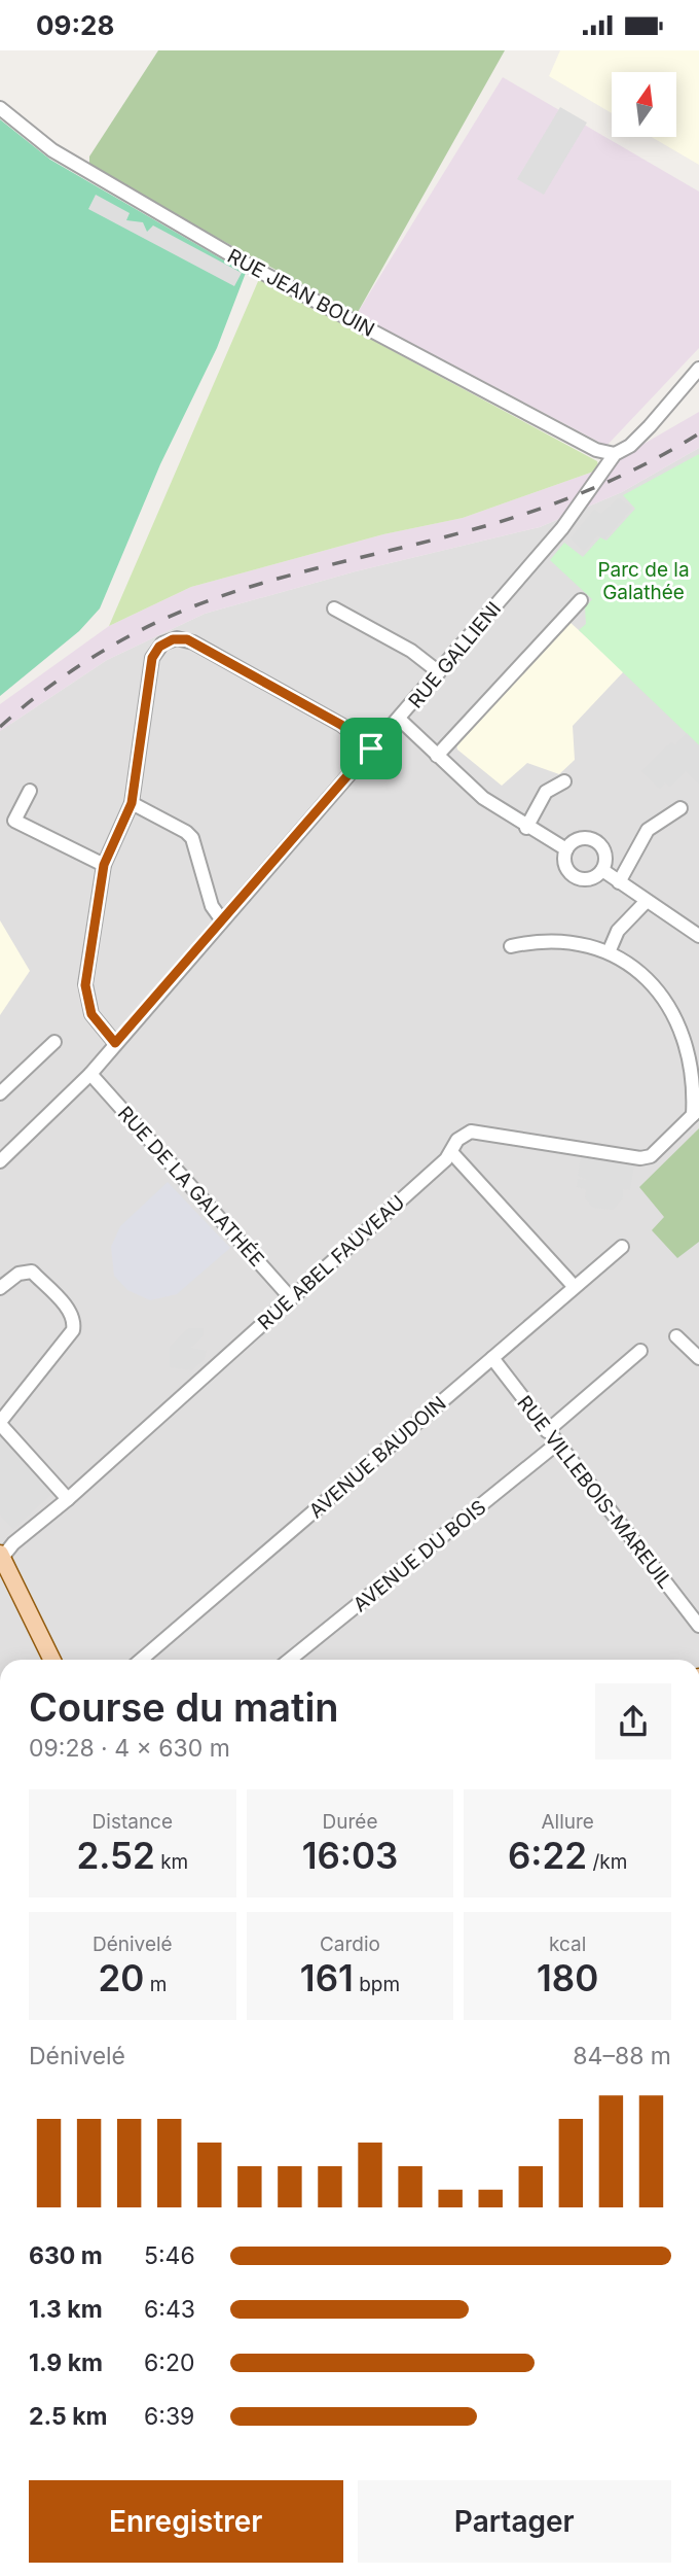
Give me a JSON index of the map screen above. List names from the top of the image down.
{
  "streets": {
    "street": [
      "RUE JEAN BOUIN",
      "RUE GALLIENI",
      "RUE DE LA GALATHÉE",
      "RUE ABEL FAUVEAU",
      "AVENUE BAUDOIN",
      "RUE VILLEBOIS-MAREUIL",
      "AVENUE DU BOIS"
    ]
  },
  "crossings": [
    ["RUE JEAN BOUIN", "RUE GALLIENI"],
    ["RUE GALLIENI", "RUE DE LA GALATHÉE"],
    ["RUE DE LA GALATHÉE", "RUE ABEL FAUVEAU"],
    ["AVENUE BAUDOIN", "RUE VILLEBOIS-MAREUIL"],
    ["RUE VILLEBOIS-MAREUIL", "AVENUE DU BOIS"]
  ],
  "parks": ["Parc de la Galathée"],
  "north": "top",
  "page": {
    "status": "09:28",
    "heading": ["Course du matin", "09:28 · 4 × 630 m"],
    "stats": [
      ["Distance", "2.52 km"],
      ["Durée", "16:03"],
      ["Allure", "6:22 /km"],
      ["Dénivelé", "20 m"],
      ["Cardio", "161 bpm"],
      ["kcal", "180"]
    ],
    "chart": ["Dénivelé", "84–88 m"],
    "list": [
      {
        "name": "630 m",
        "note": "5:46"
      },
      {
        "name": "1.3 km",
        "note": "6:43"
      },
      {
        "name": "1.9 km",
        "note": "6:20"
      },
      {
        "name": "2.5 km",
        "note": "6:39"
      }
    ],
    "buttons": ["Enregistrer", "Partager"]
  }
}
